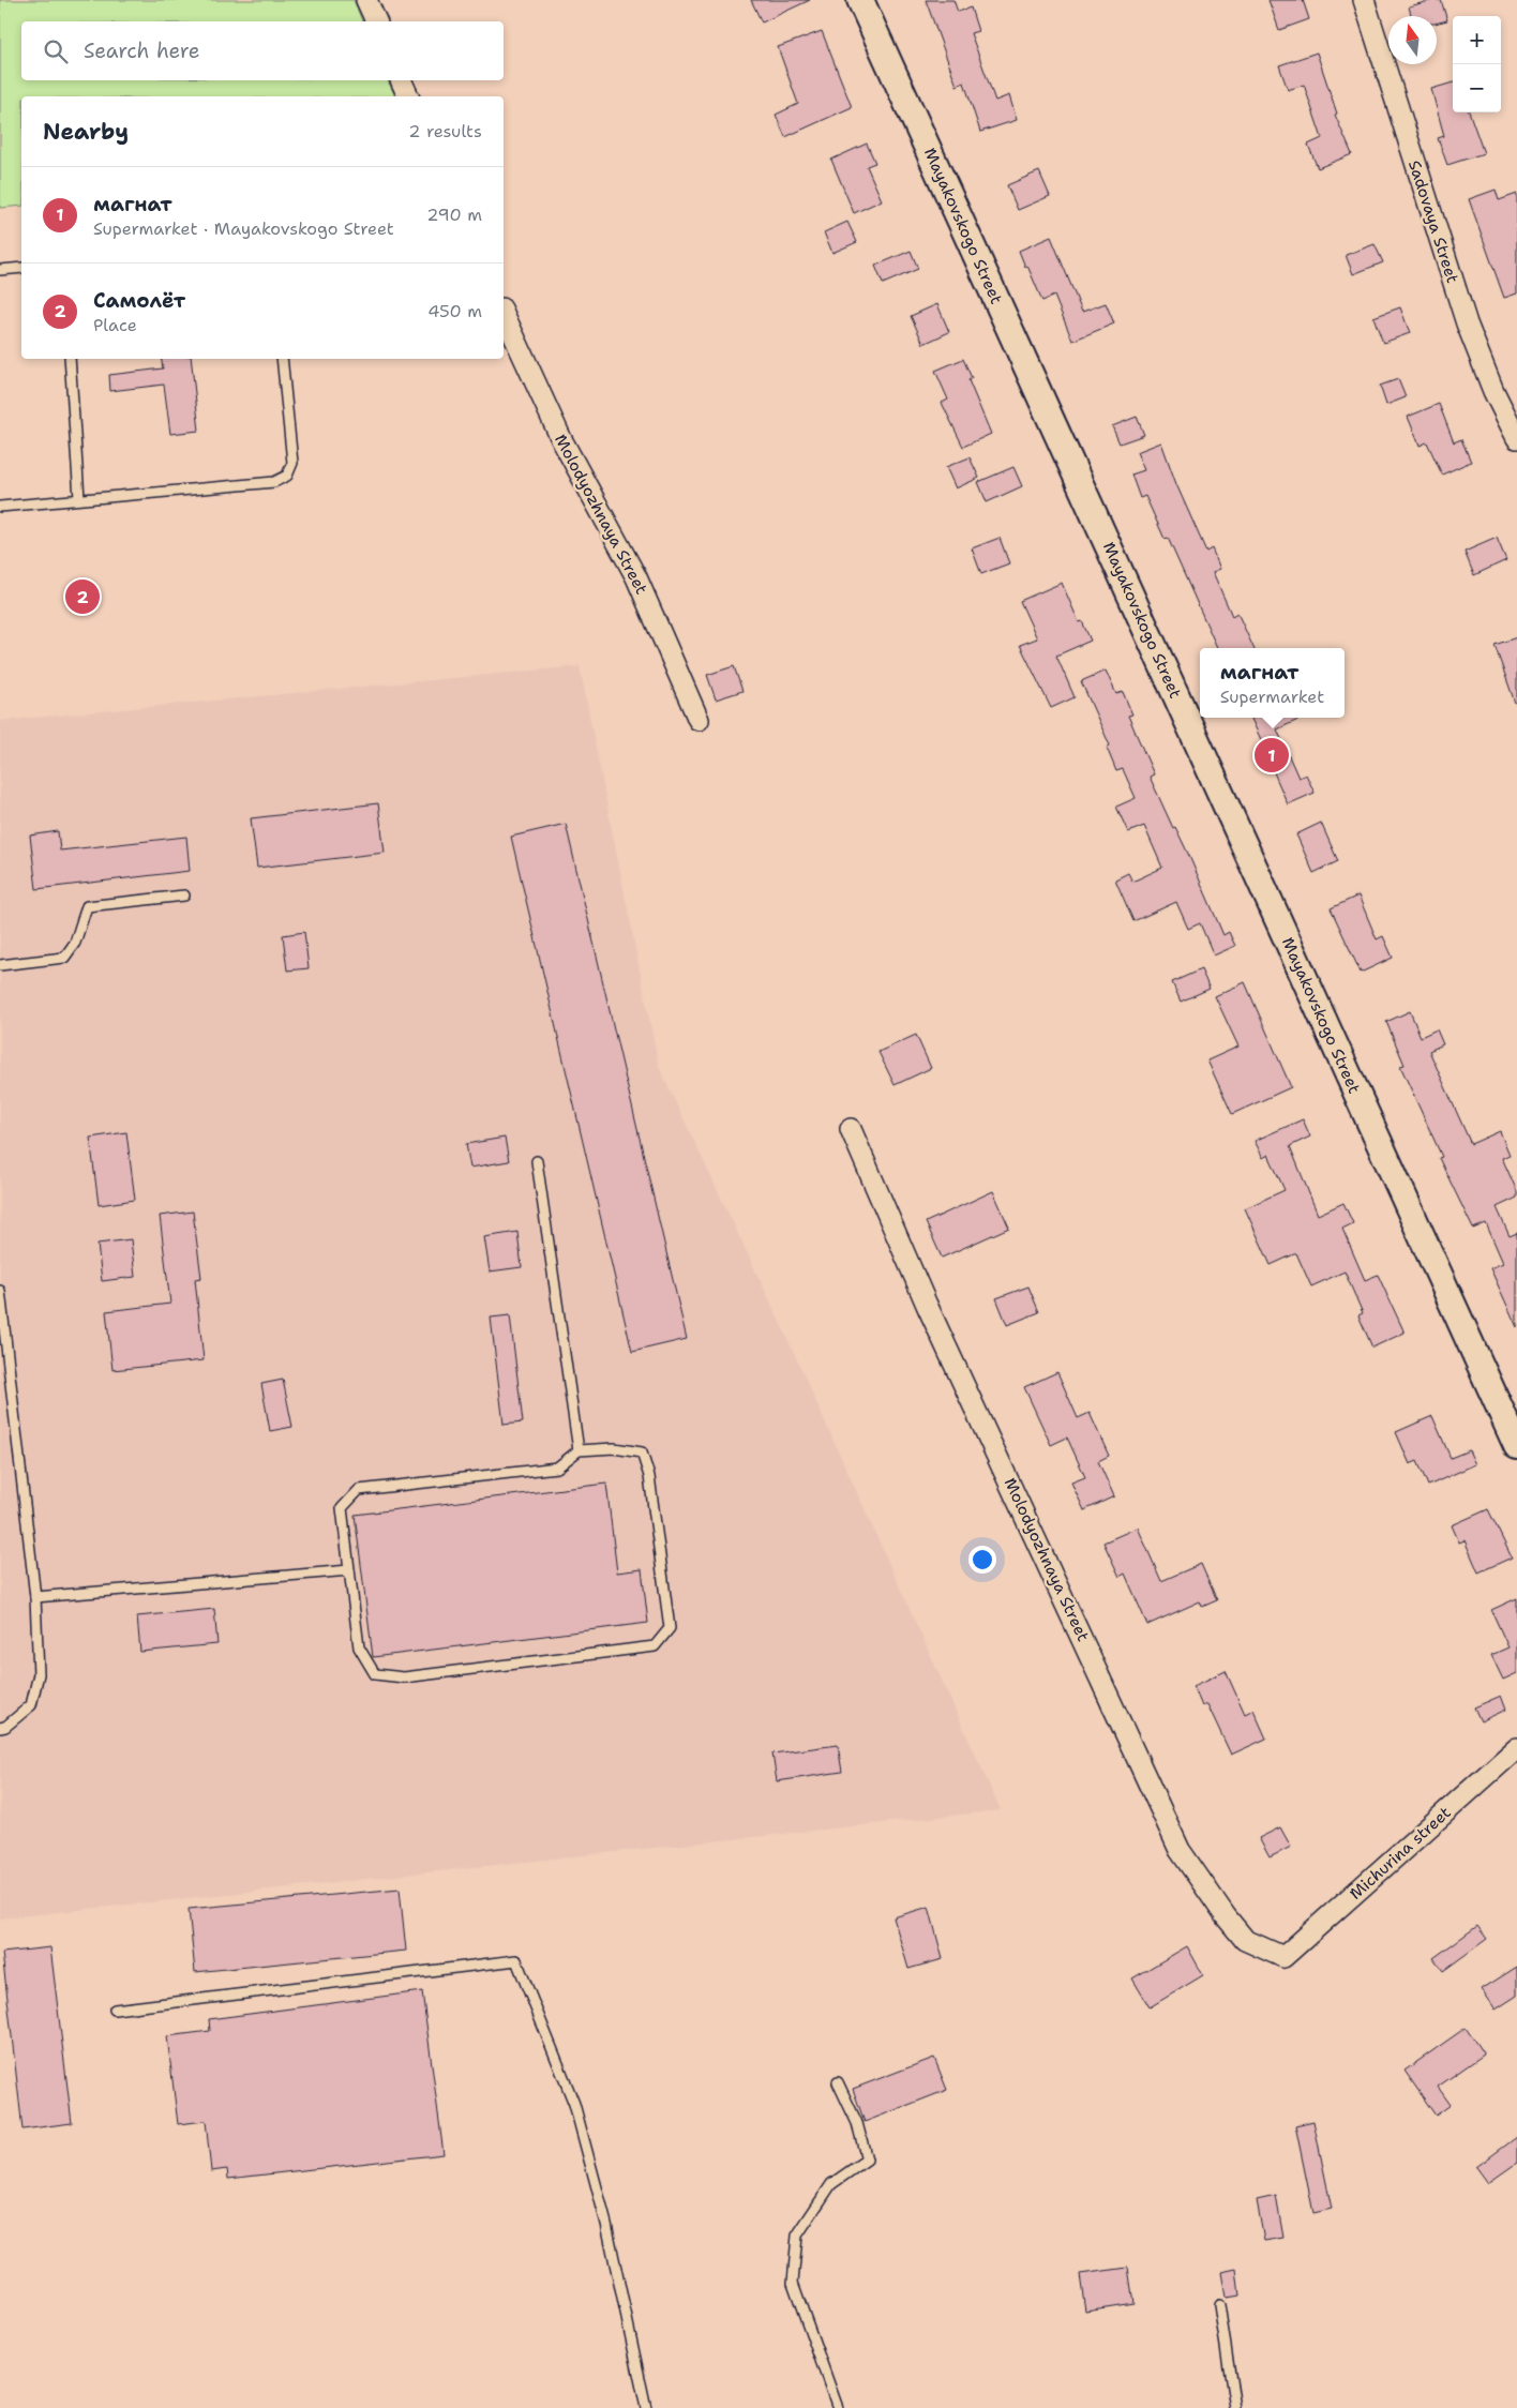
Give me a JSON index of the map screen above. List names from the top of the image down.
{
  "streets": {
    "street": [
      "Sadovaya Street",
      "Mayakovskogo Street",
      "Molodyozhnaya Street",
      "Michurina street"
    ]
  },
  "crossings": [
    ["Molodyozhnaya Street", "Michurina street"]
  ],
  "north": "top",
  "page": {
    "map_buttons": ["+", "−"],
    "search": "Search here",
    "heading": ["Nearby", "2 results"],
    "list": [
      {
        "mark": "1",
        "name": "магнат",
        "note": "Supermarket · Mayakovskogo Street",
        "value": "290 m"
      },
      {
        "mark": "2",
        "name": "Самолёт",
        "note": "Place",
        "value": "450 m"
      }
    ],
    "pins": ["2", "1"],
    "popup": ["магнат", "Supermarket"]
  }
}
